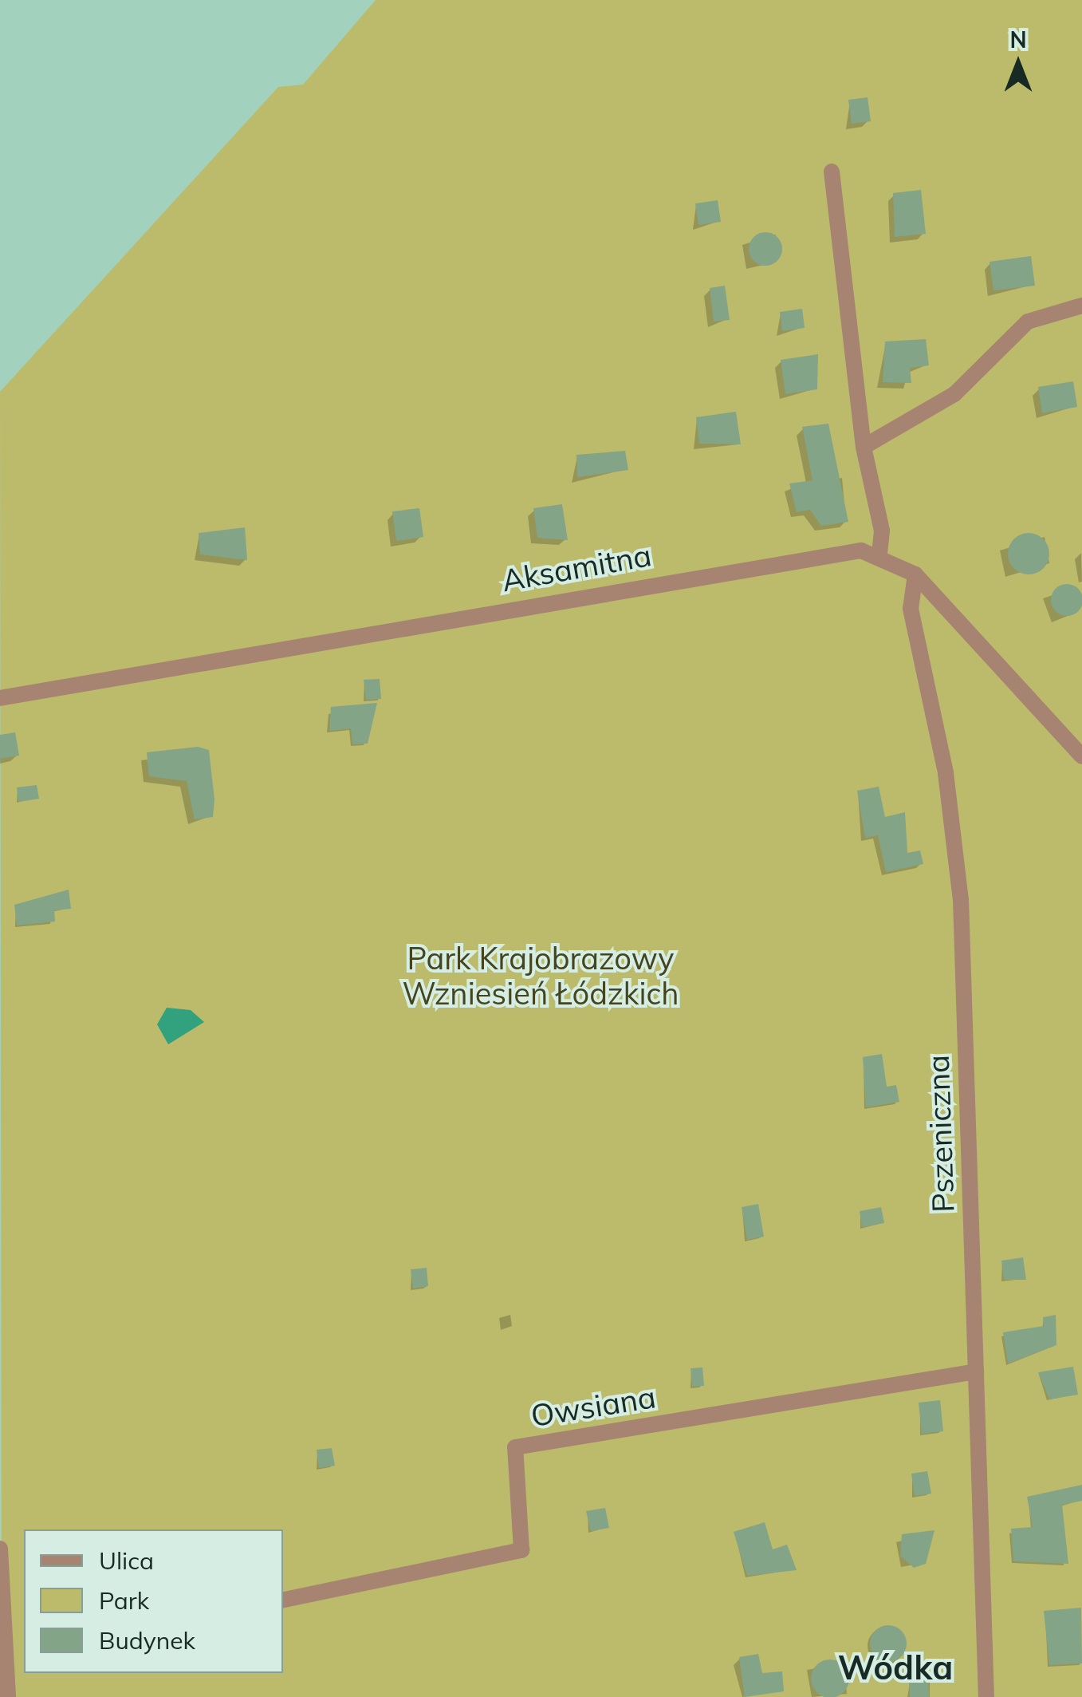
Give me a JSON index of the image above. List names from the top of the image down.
{
  "streets": {
    "street": ["Aksamitna", "Pszeniczna", "Owsiana"]
  },
  "crossings": [
    ["Pszeniczna", "Owsiana"]
  ],
  "districts": ["Wódka"],
  "parks": ["Park Krajobrazowy Wzniesień Łódzkich"],
  "legend": ["Ulica", "Park", "Budynek"],
  "north": "top"
}
